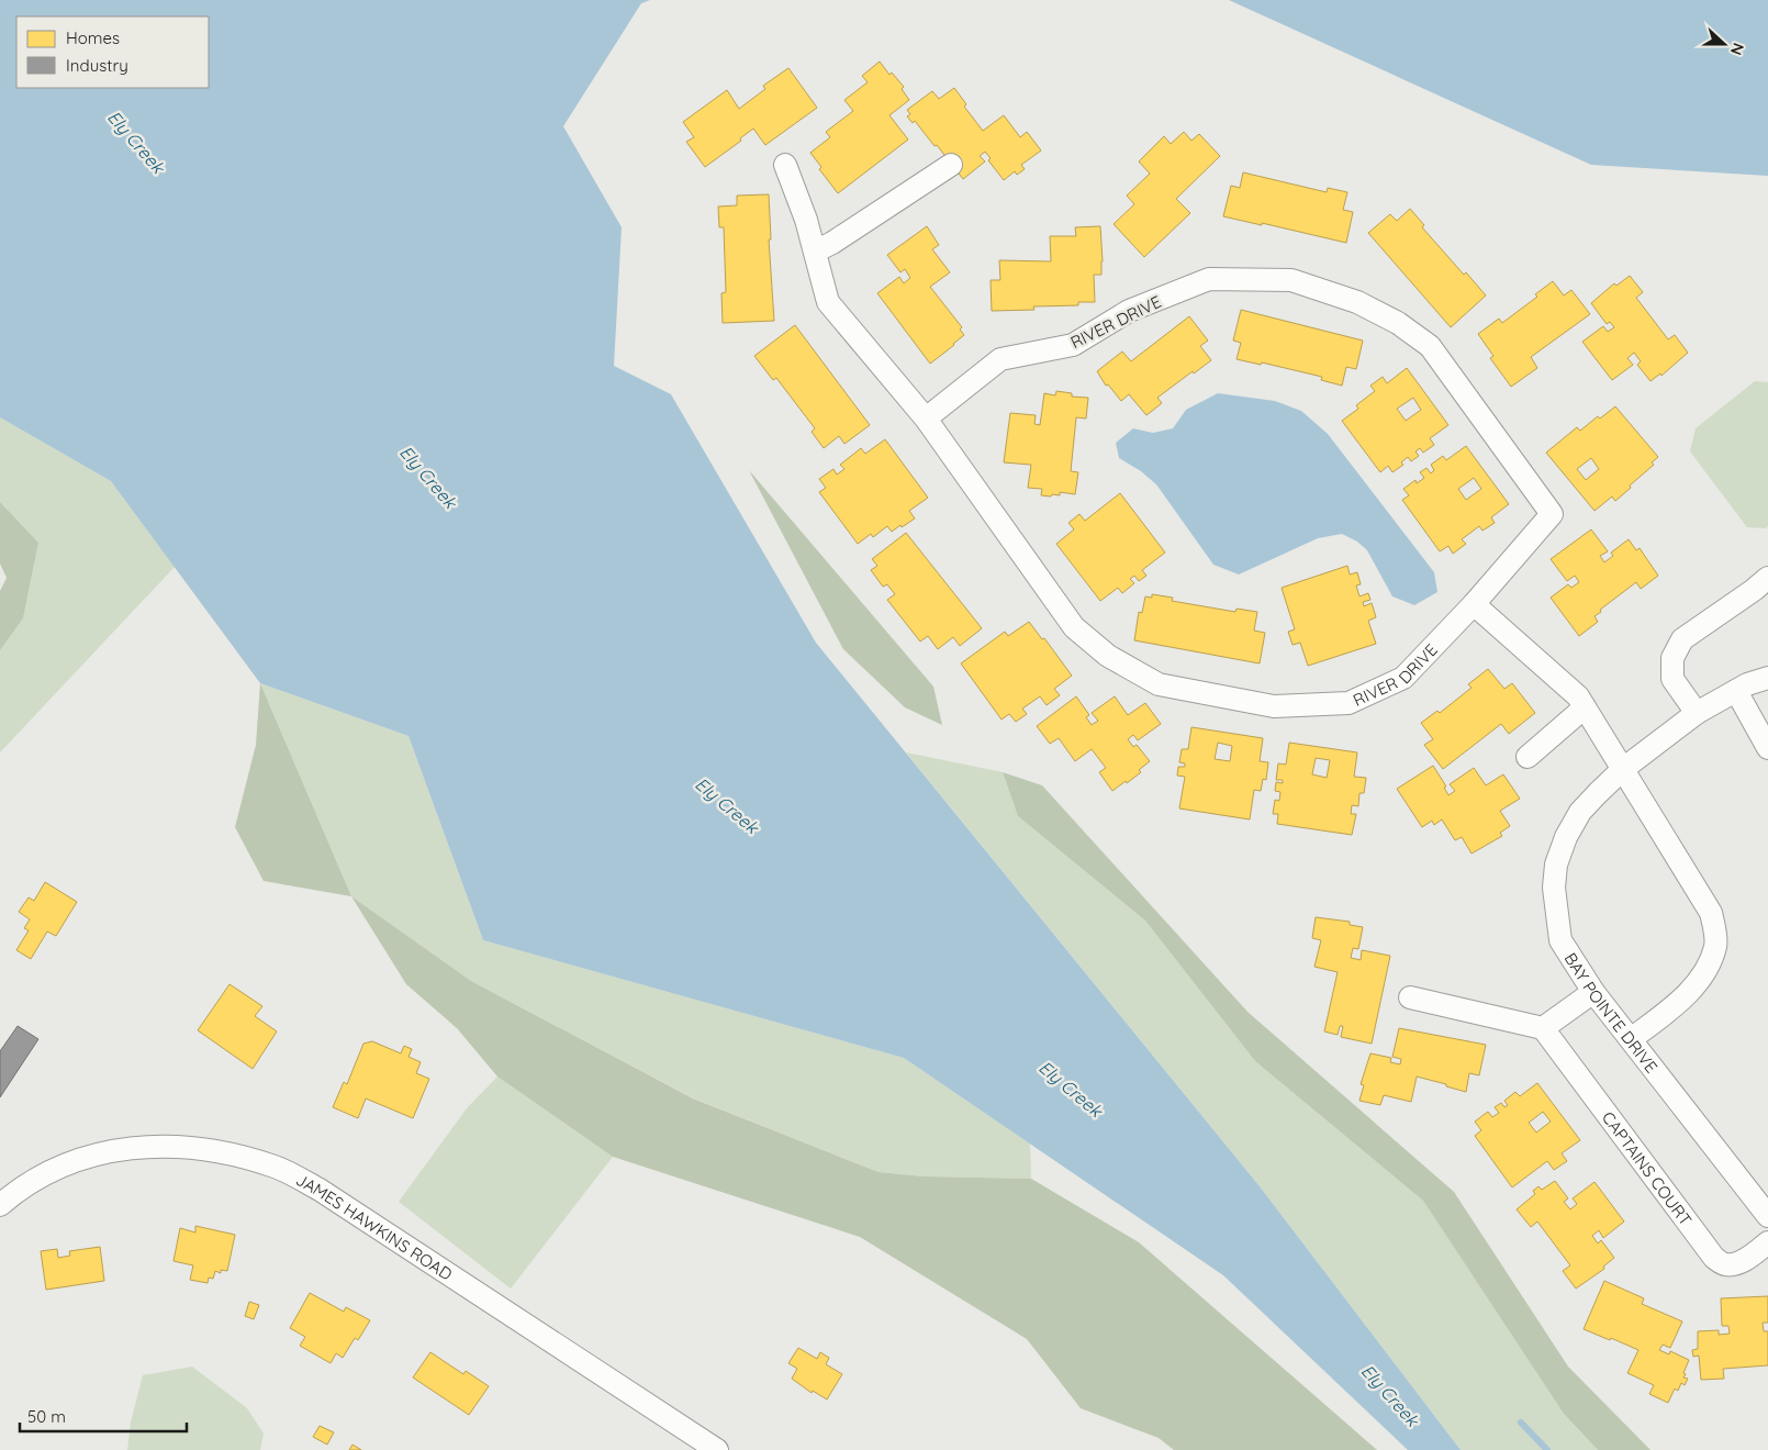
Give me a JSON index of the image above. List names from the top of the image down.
{
  "streets": {
    "street": [
      "RIVER DRIVE",
      "BAY POINTE DRIVE",
      "CAPTAINS COURT",
      "JAMES HAWKINS ROAD"
    ]
  },
  "water": ["Ely Creek"],
  "legend": ["Homes", "Industry"],
  "scale_bar": "50 m",
  "north": "right"
}
